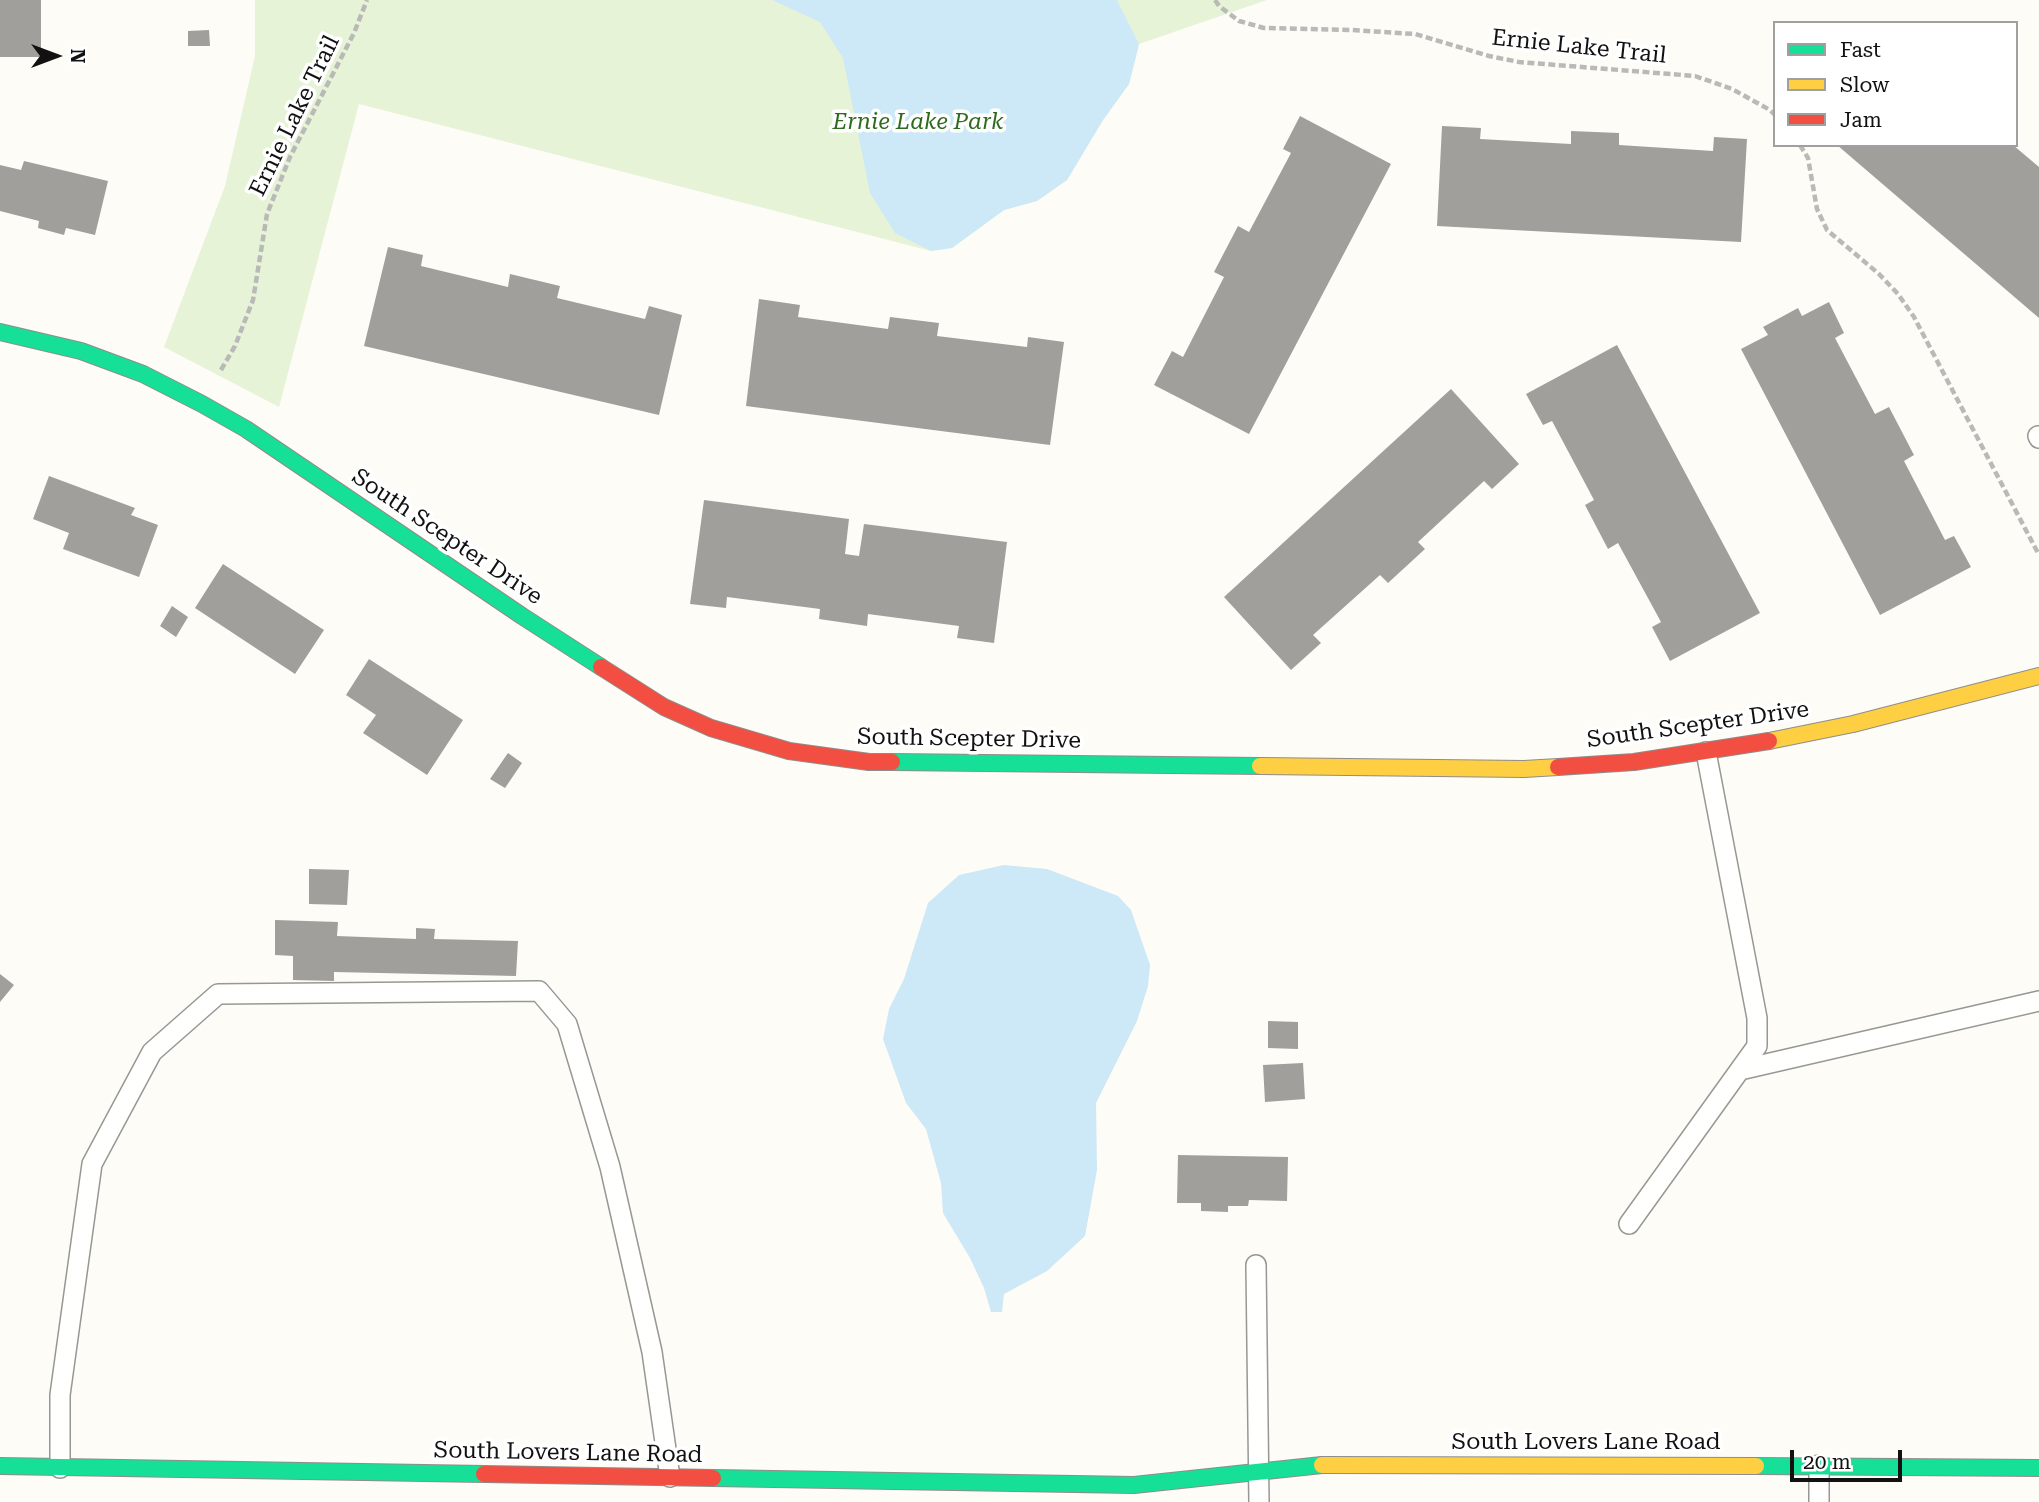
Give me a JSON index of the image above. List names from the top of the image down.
{
  "streets": {
    "street": ["South Scepter Drive", "South Lovers Lane Road"],
    "path": ["Ernie Lake Trail"]
  },
  "crossings": [
    ["Ernie Lake Trail", "South Scepter Drive"]
  ],
  "parks": ["Ernie Lake Park"],
  "legend": ["Fast", "Slow", "Jam"],
  "scale_bar": "20 m",
  "north": "right"
}
